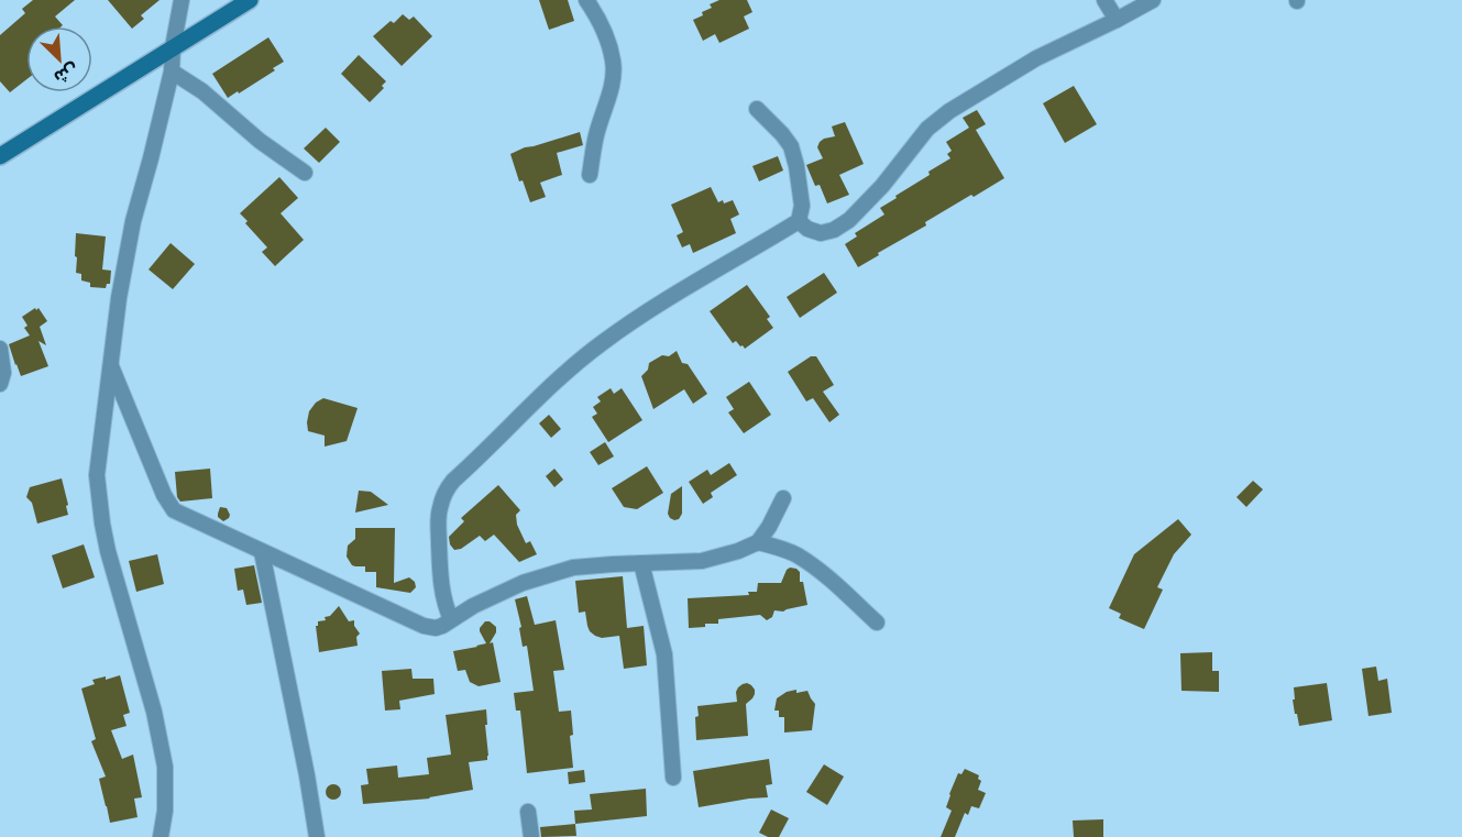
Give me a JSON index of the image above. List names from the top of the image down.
{
  "north": "bottom right"
}
